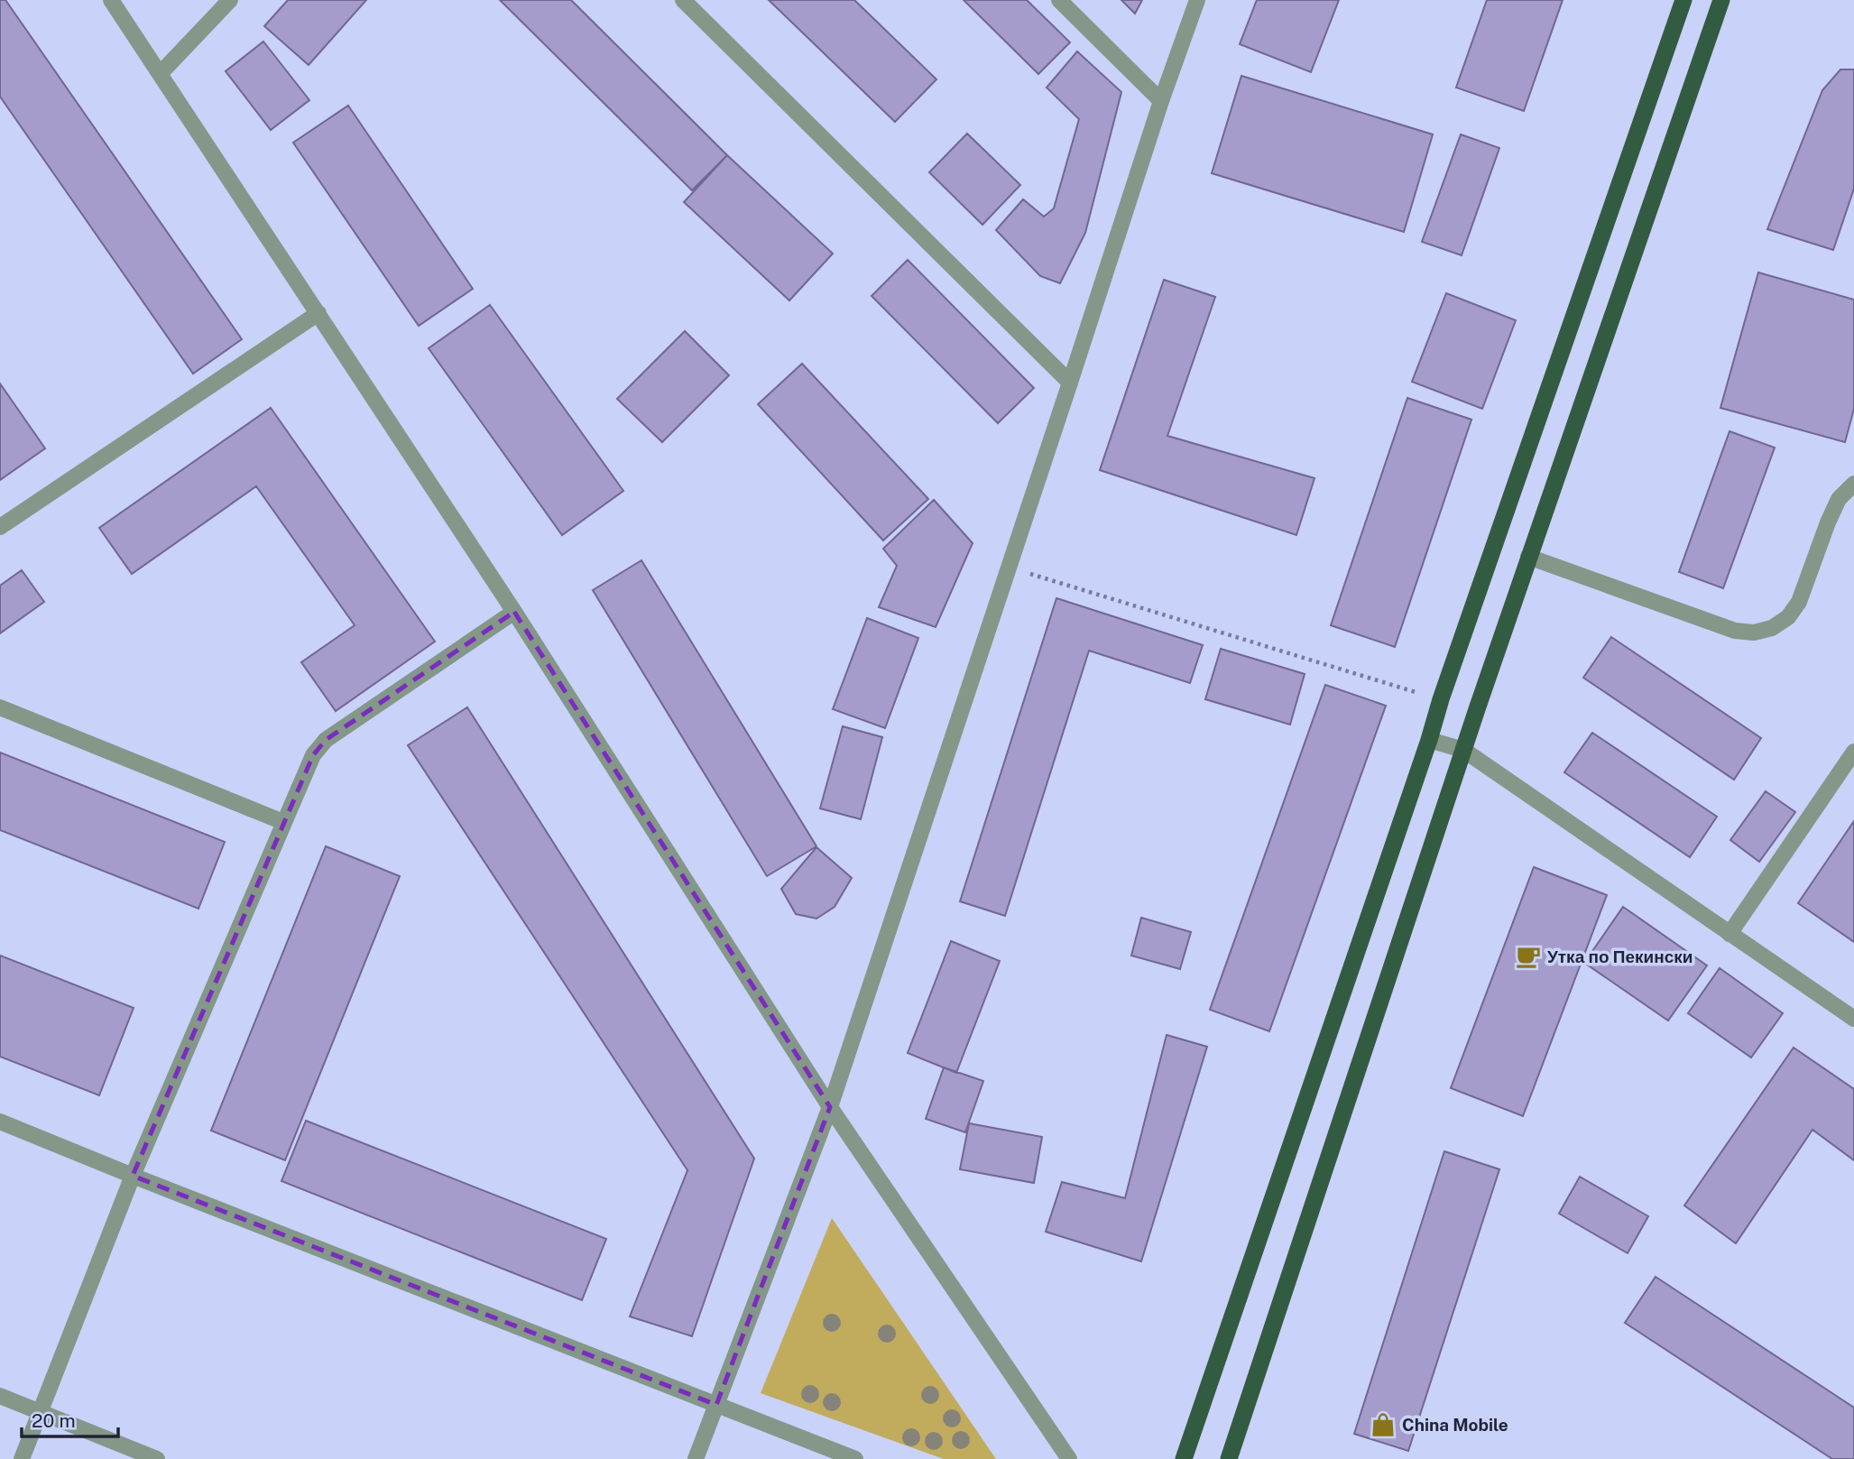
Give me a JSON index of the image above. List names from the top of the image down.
{
  "places": {
    "cafe": ["Утка по Пекински"],
    "shop": ["China Mobile"]
  },
  "scale_bar": "20 m"
}
